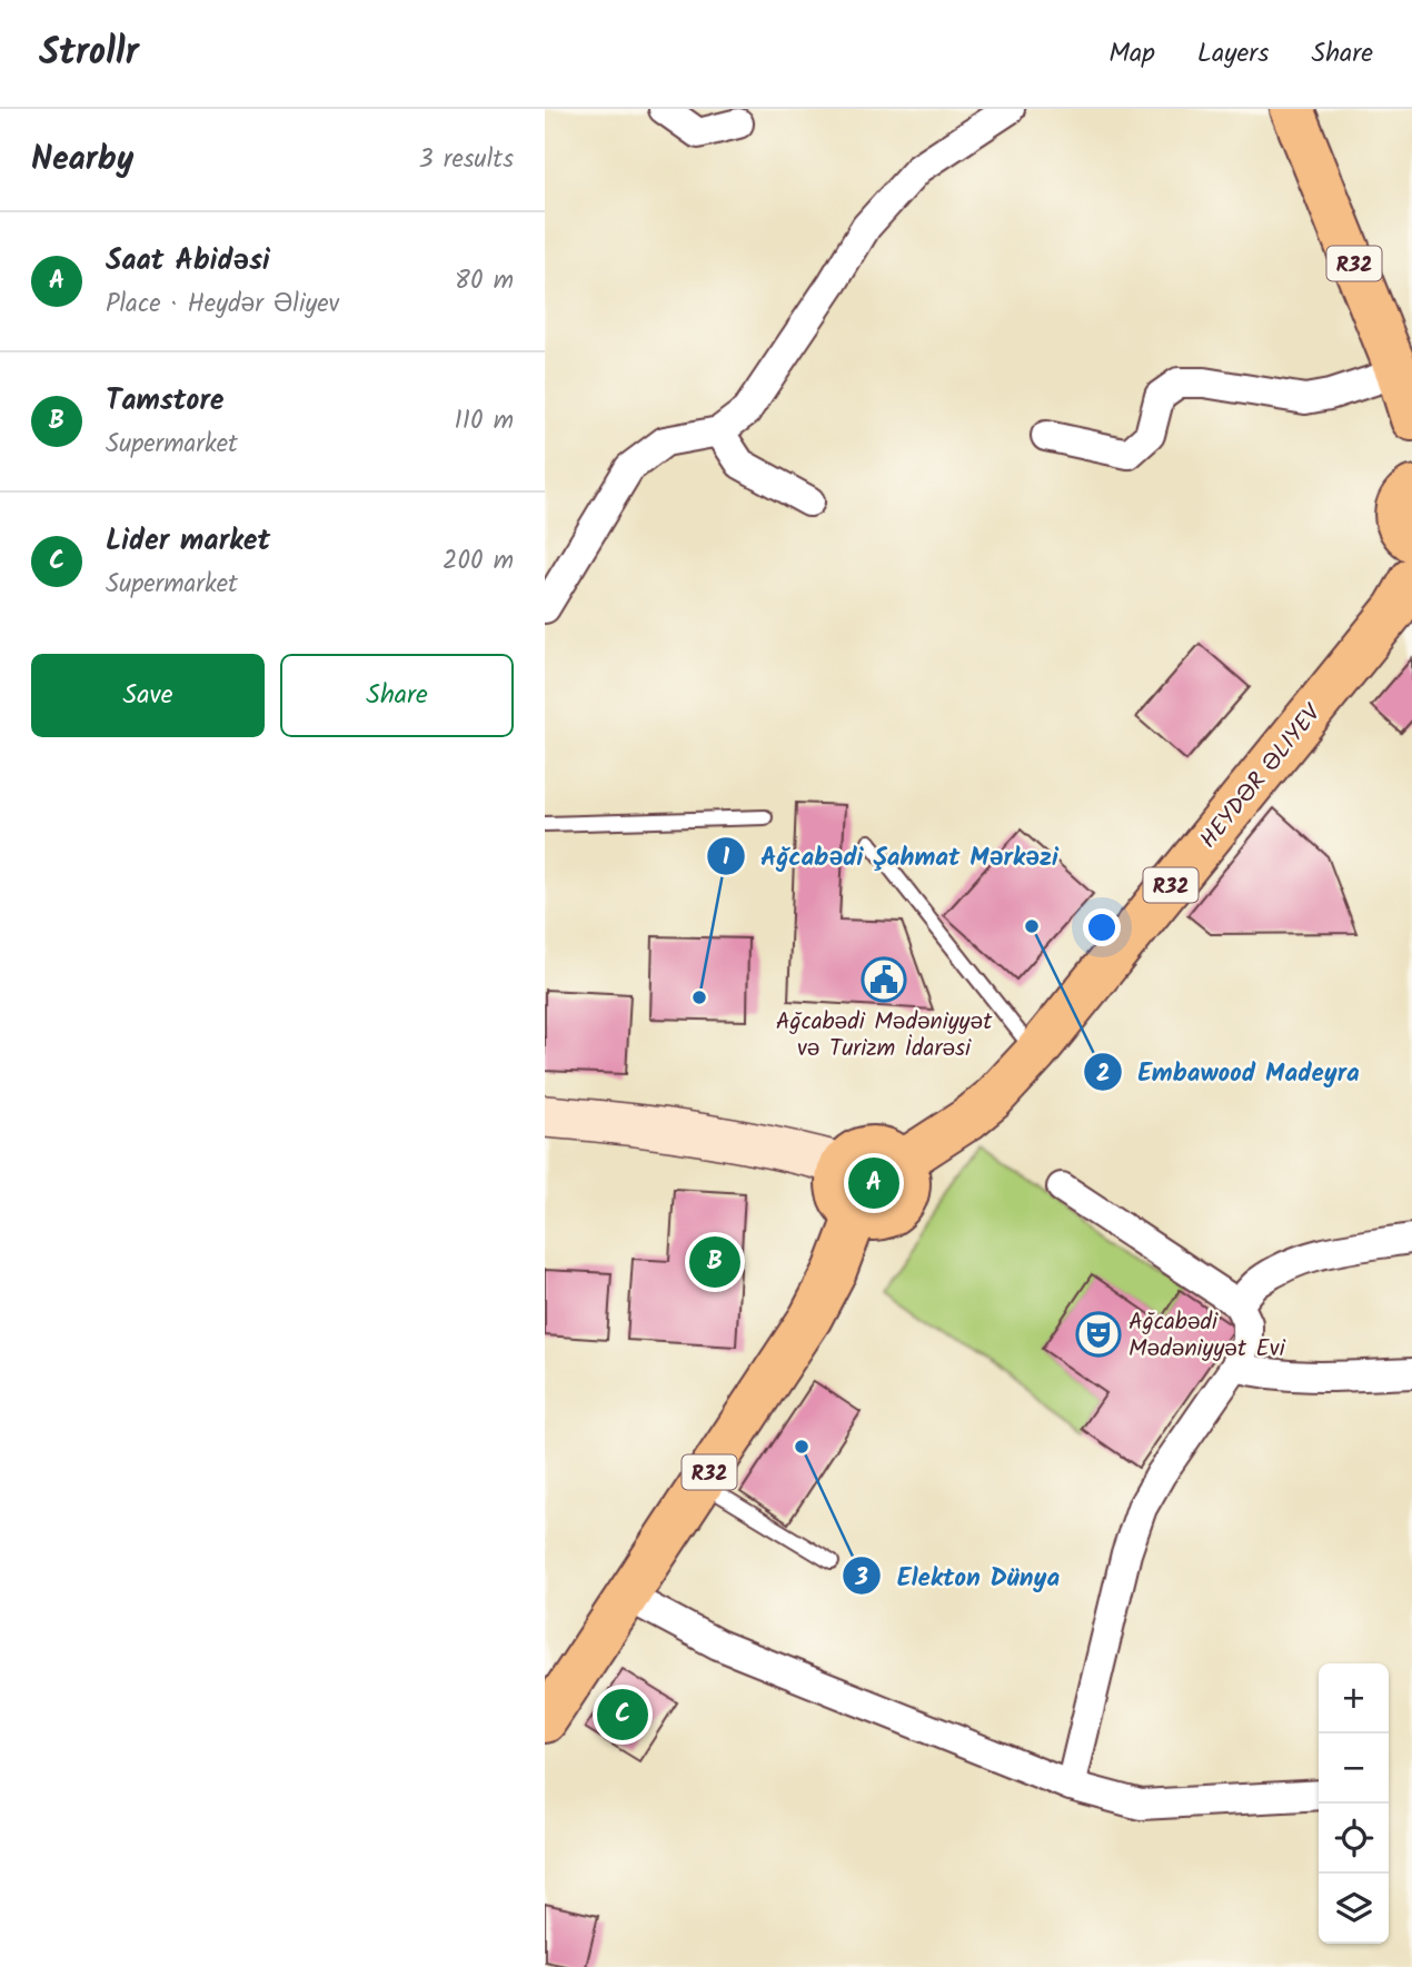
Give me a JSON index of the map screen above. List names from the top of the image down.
{
  "streets": {
    "main road": ["R32", "HEYDƏR ƏLIYEV"]
  },
  "crossings": [
    ["R32", "HEYDƏR ƏLIYEV"]
  ],
  "places": {
    "other": ["Embawood Madeyra", "Ağcabədi Şahmat Mərkəzi", "Elekton Dünya"],
    "public building": ["Ağcabədi Mədəniyyət və Turizm İdarəsi"],
    "theatre": ["Ağcabədi Mədəniyyət Evi"]
  },
  "page": {
    "header": "Strollr",
    "nav": ["Map", "Layers", "Share"],
    "heading": ["Nearby", "3 results"],
    "list": [
      {
        "mark": "A",
        "name": "Saat Abidəsi",
        "note": "Place · Heydər Əliyev",
        "value": "80 m"
      },
      {
        "mark": "B",
        "name": "Tamstore",
        "note": "Supermarket",
        "value": "110 m"
      },
      {
        "mark": "C",
        "name": "Lider market",
        "note": "Supermarket",
        "value": "200 m"
      }
    ],
    "buttons": ["Save", "Share"],
    "pins": ["A", "B", "C"],
    "map_buttons": ["+", "−"]
  }
}
